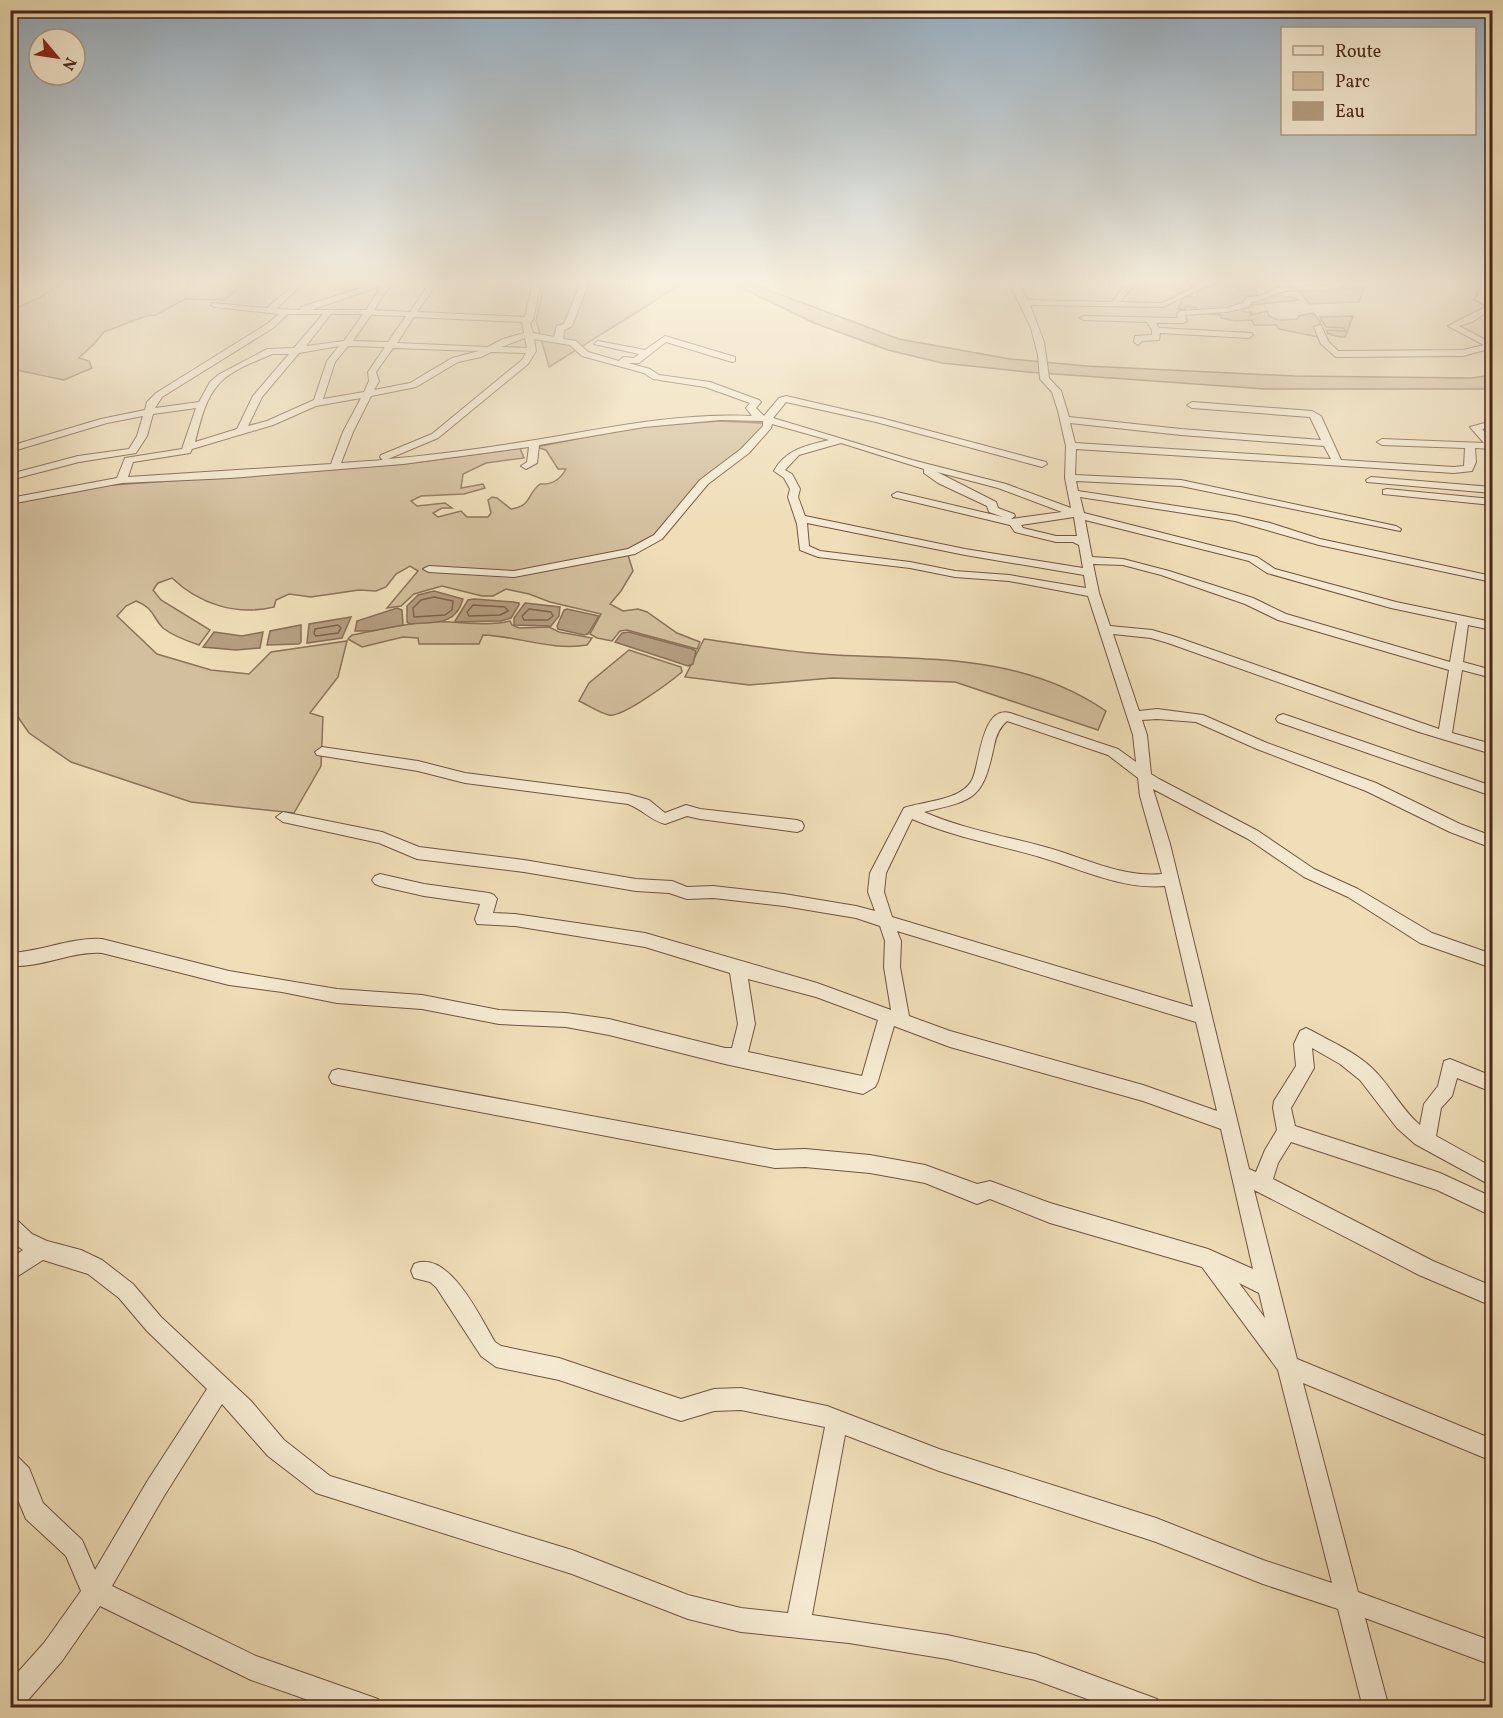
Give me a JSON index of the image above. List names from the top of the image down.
{
  "legend": ["Route", "Parc", "Eau"],
  "north": "bottom right"
}
